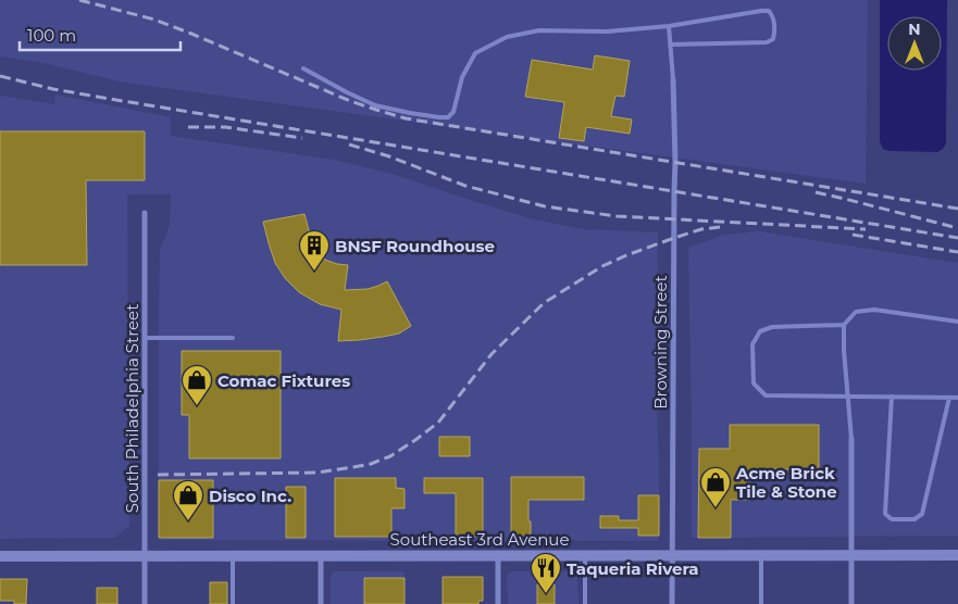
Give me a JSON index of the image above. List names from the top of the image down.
{
  "streets": {
    "main road": ["Southeast 3rd Avenue"],
    "street": ["Browning Street", "South Philadelphia Street"]
  },
  "crossings": [
    ["Browning Street", "Southeast 3rd Avenue"],
    ["South Philadelphia Street", "Southeast 3rd Avenue"]
  ],
  "places": {
    "building": ["BNSF Roundhouse"],
    "shop": ["Comac Fixtures", "Acme Brick Tile & Stone", "Disco Inc."],
    "restaurant": ["Taqueria Rivera"]
  },
  "scale_bar": "100 m",
  "north": "top"
}
